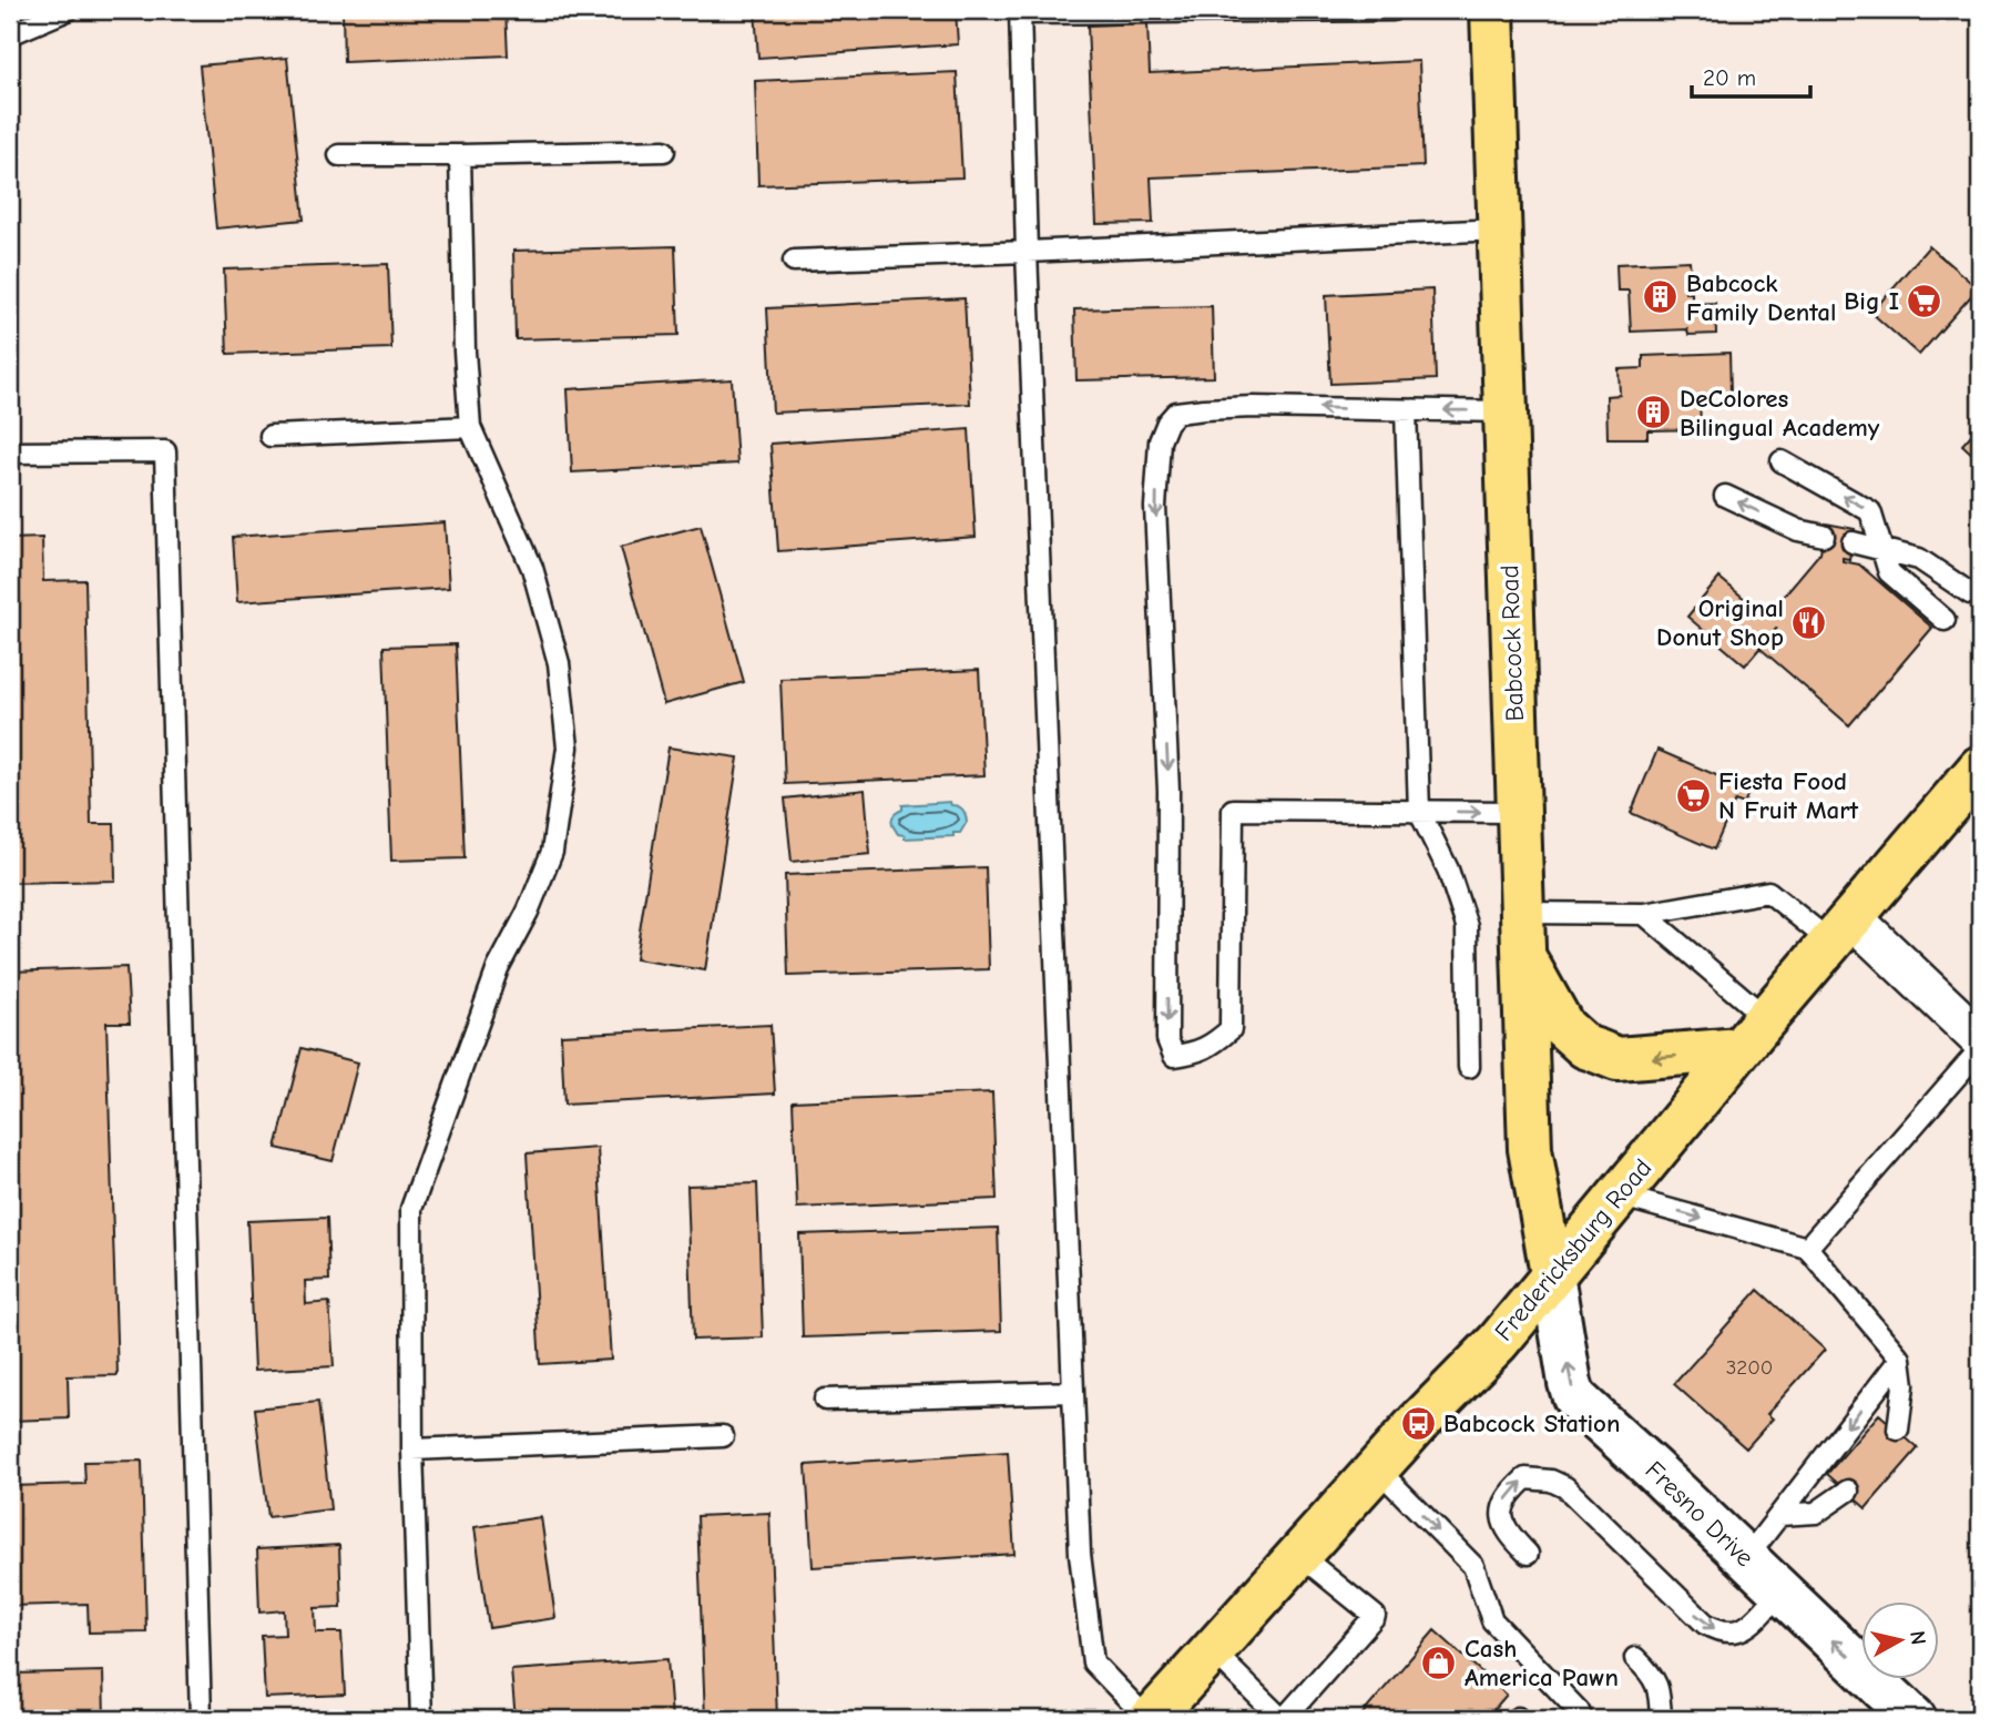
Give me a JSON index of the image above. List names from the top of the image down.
{
  "streets": {
    "main road": ["Babcock Road", "Fredericksburg Road", "Fresno Drive"]
  },
  "crossings": [
    ["Babcock Road", "Fredericksburg Road"],
    ["Babcock Road", "Fresno Drive"],
    ["Fredericksburg Road", "Fresno Drive"]
  ],
  "one_way": ["Fresno Drive"],
  "places": {
    "building": ["Babcock Family Dental", "DeColores Bilingual Academy"],
    "supermarket": ["Big I", "Fiesta Food N Fruit Mart"],
    "restaurant": ["Original Donut Shop"],
    "bus stop": ["Babcock Station"],
    "shop": ["Cash America Pawn"]
  },
  "house_numbers": ["3200"],
  "scale_bar": "20 m",
  "north": "right"
}
